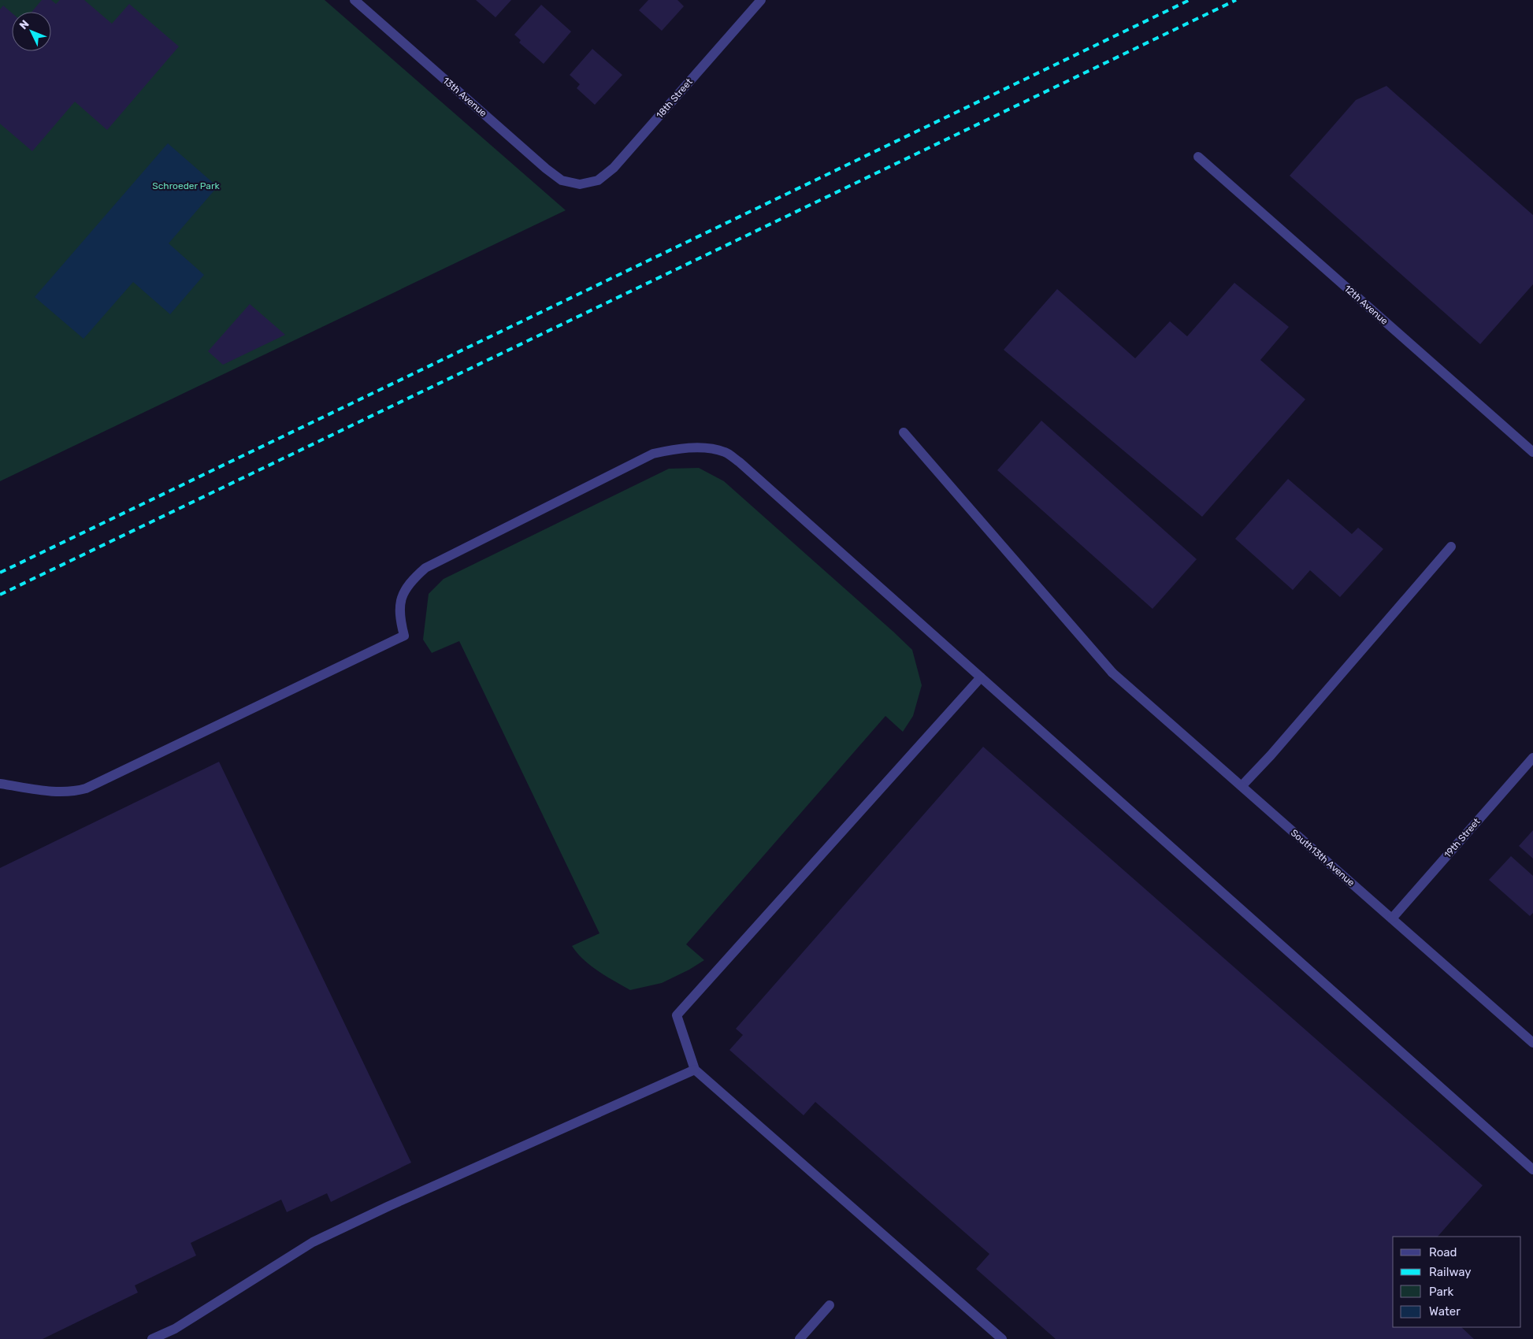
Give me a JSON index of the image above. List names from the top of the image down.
{
  "streets": {
    "street": [
      "13th Avenue",
      "18th Street",
      "12th Avenue",
      "19th Street",
      "South13th Avenue"
    ]
  },
  "crossings": [
    ["13th Avenue", "18th Street"],
    ["19th Street", "South13th Avenue"]
  ],
  "parks": ["Schroeder Park"],
  "legend": [
    "Road",
    "Railway",
    "Park",
    "Water"
  ],
  "north": "top left"
}
